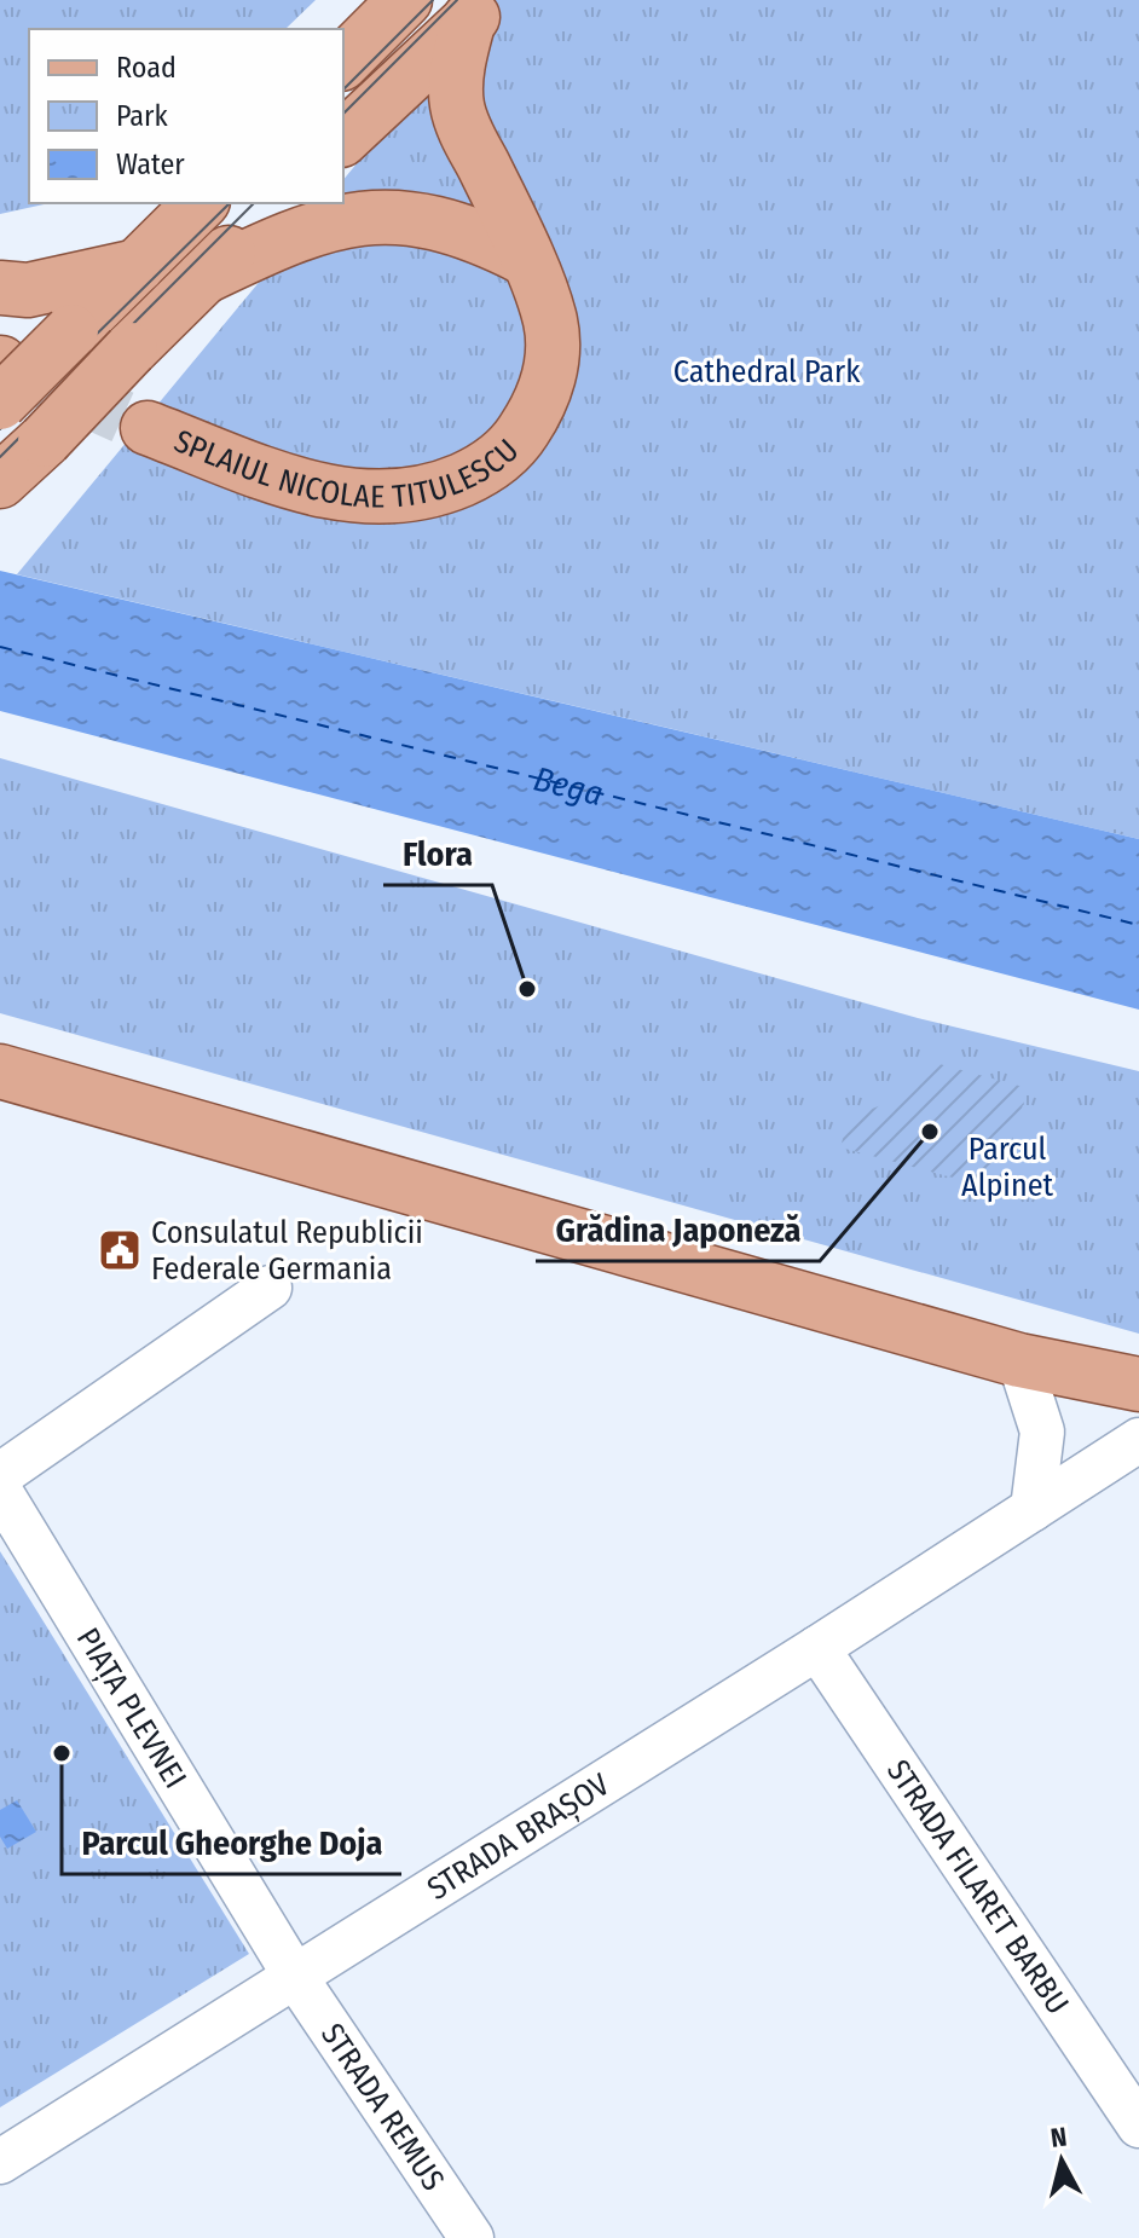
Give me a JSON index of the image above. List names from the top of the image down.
{
  "streets": {
    "main road": ["SPLAIUL NICOLAE TITULESCU"],
    "street": [
      "PIAȚA PLEVNEI",
      "STRADA BRAȘOV",
      "STRADA FILARET BARBU",
      "STRADA REMUS"
    ]
  },
  "crossings": [
    ["PIAȚA PLEVNEI", "STRADA BRAȘOV"],
    ["PIAȚA PLEVNEI", "STRADA REMUS"],
    ["STRADA BRAȘOV", "STRADA FILARET BARBU"],
    ["STRADA BRAȘOV", "STRADA REMUS"]
  ],
  "water": ["Bega"],
  "parks": ["Cathedral Park", "Parcul Alpinet"],
  "places": {
    "other": ["Flora", "Grădina Japoneză", "Parcul Gheorghe Doja"],
    "public building": ["Consulatul Republicii Federale Germania"]
  },
  "legend": ["Road", "Park", "Water"],
  "north": "top"
}
